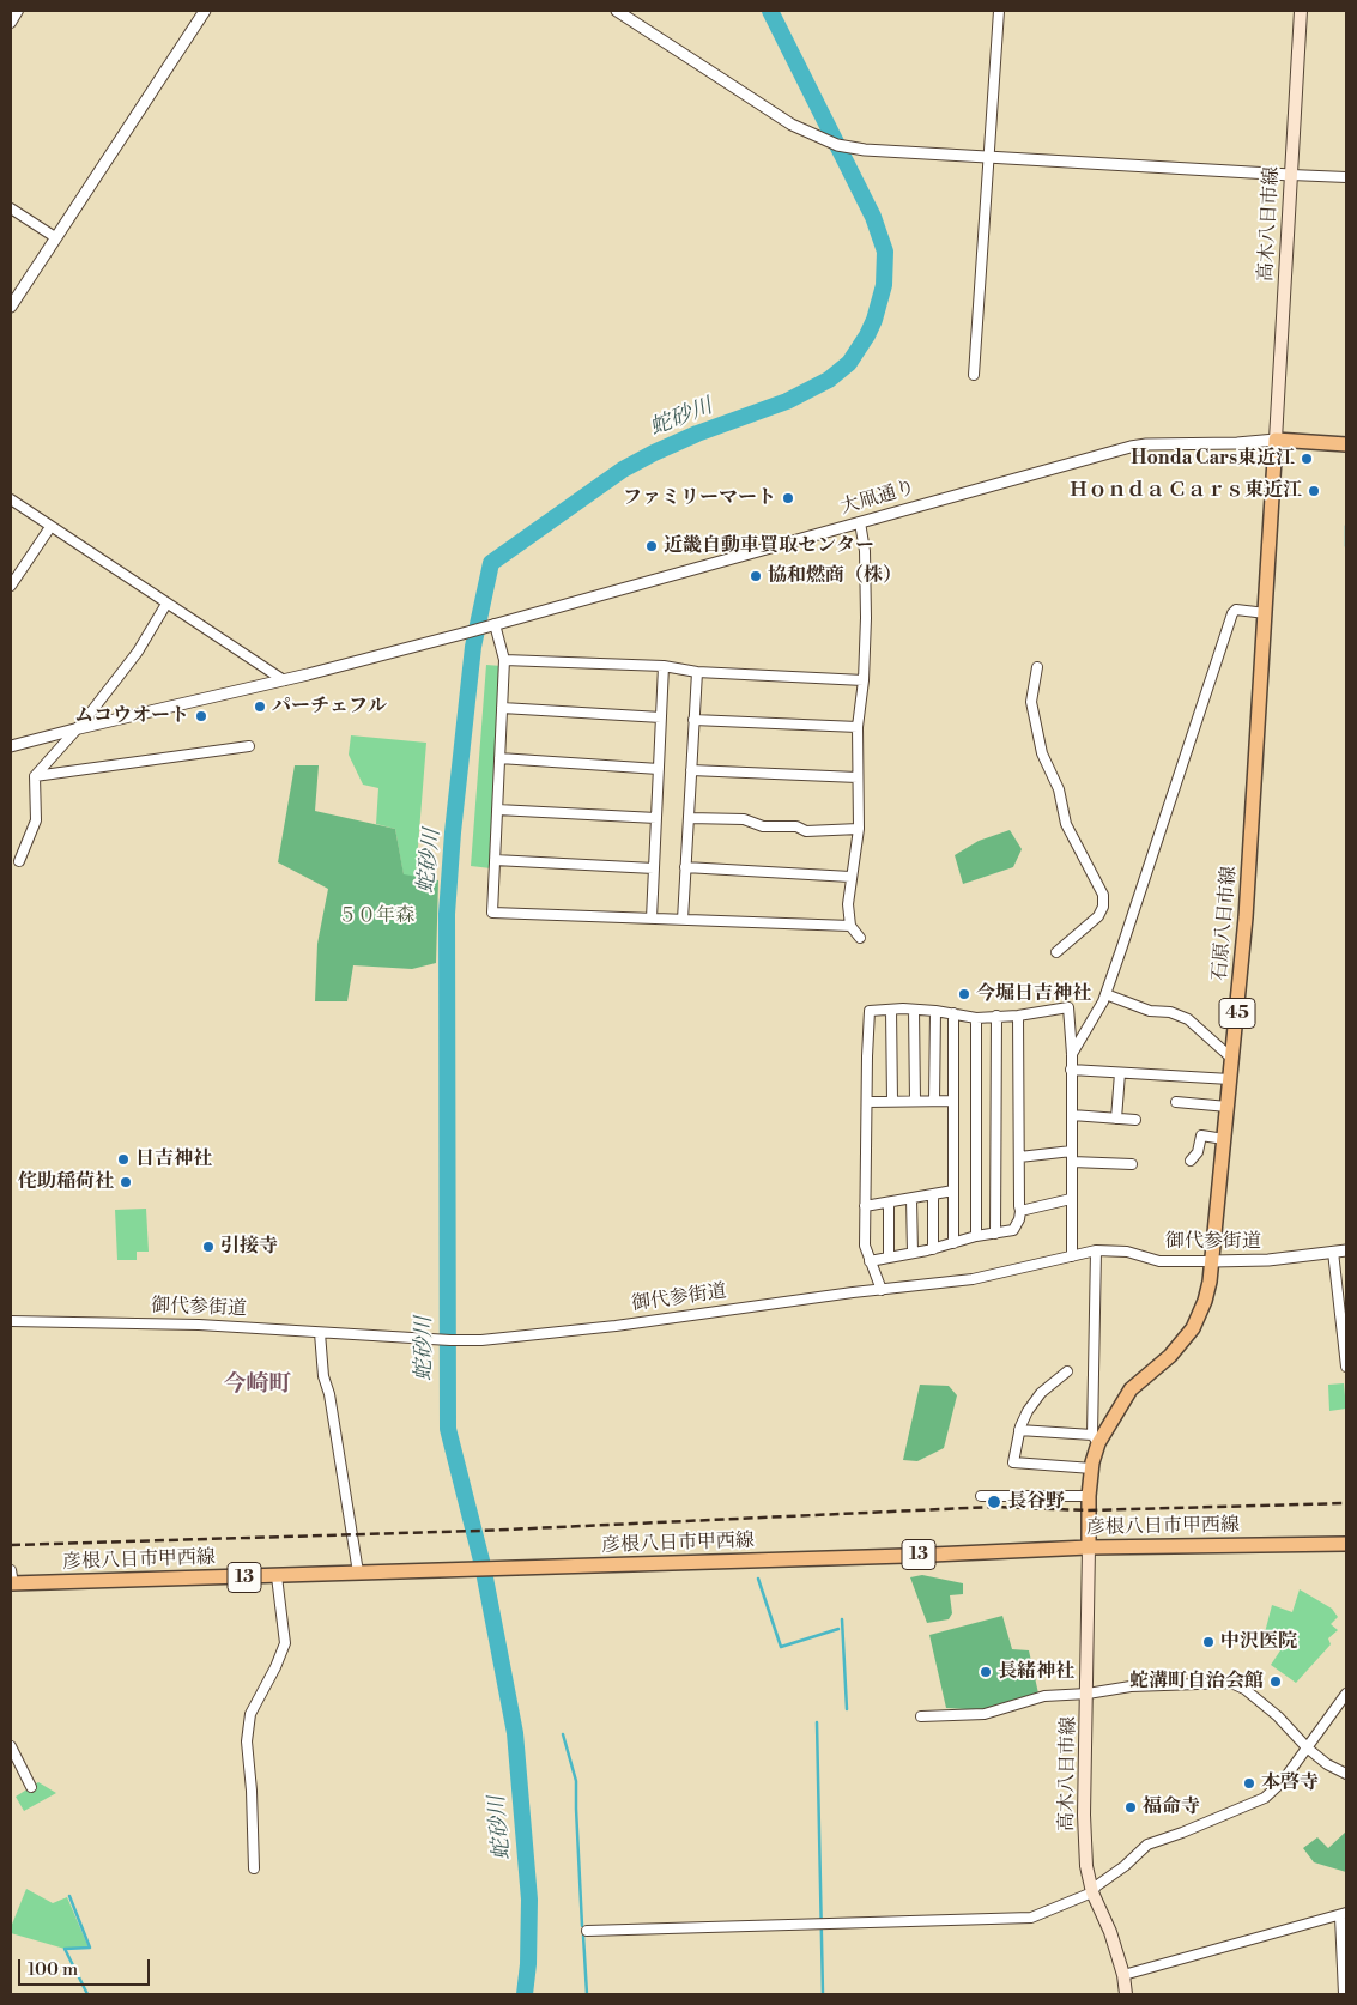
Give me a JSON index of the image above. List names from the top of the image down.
{
  "streets": {
    "main road": [
      "高木八日市線",
      "石原八日市線",
      "45",
      "彦根八日市甲西線",
      "13"
    ],
    "street": ["大凧通り", "御代参街道"]
  },
  "crossings": [
    ["高木八日市線", "大凧通り"],
    ["高木八日市線", "石原八日市線"],
    ["高木八日市線", "彦根八日市甲西線"],
    ["大凧通り", "石原八日市線"],
    ["石原八日市線", "御代参街道"],
    ["石原八日市線", "彦根八日市甲西線"]
  ],
  "districts": ["今崎町"],
  "water": ["蛇砂川"],
  "parks": ["５０年森"],
  "places": [
    "Honda Cars東近江",
    "Ｈｏｎｄａ Ｃａｒｓ東近江",
    "ファミリーマート",
    "近畿自動車買取センター",
    "協和燃商（株）",
    "パーチェフル",
    "ムコウオート",
    "今堀日吉神社",
    "日吉神社",
    "侘助稲荷社",
    "引接寺",
    "長谷野",
    "中沢医院",
    "長緒神社",
    "蛇溝町自治会館",
    "本啓寺",
    "福命寺"
  ],
  "scale_bar": "100 m"
}
